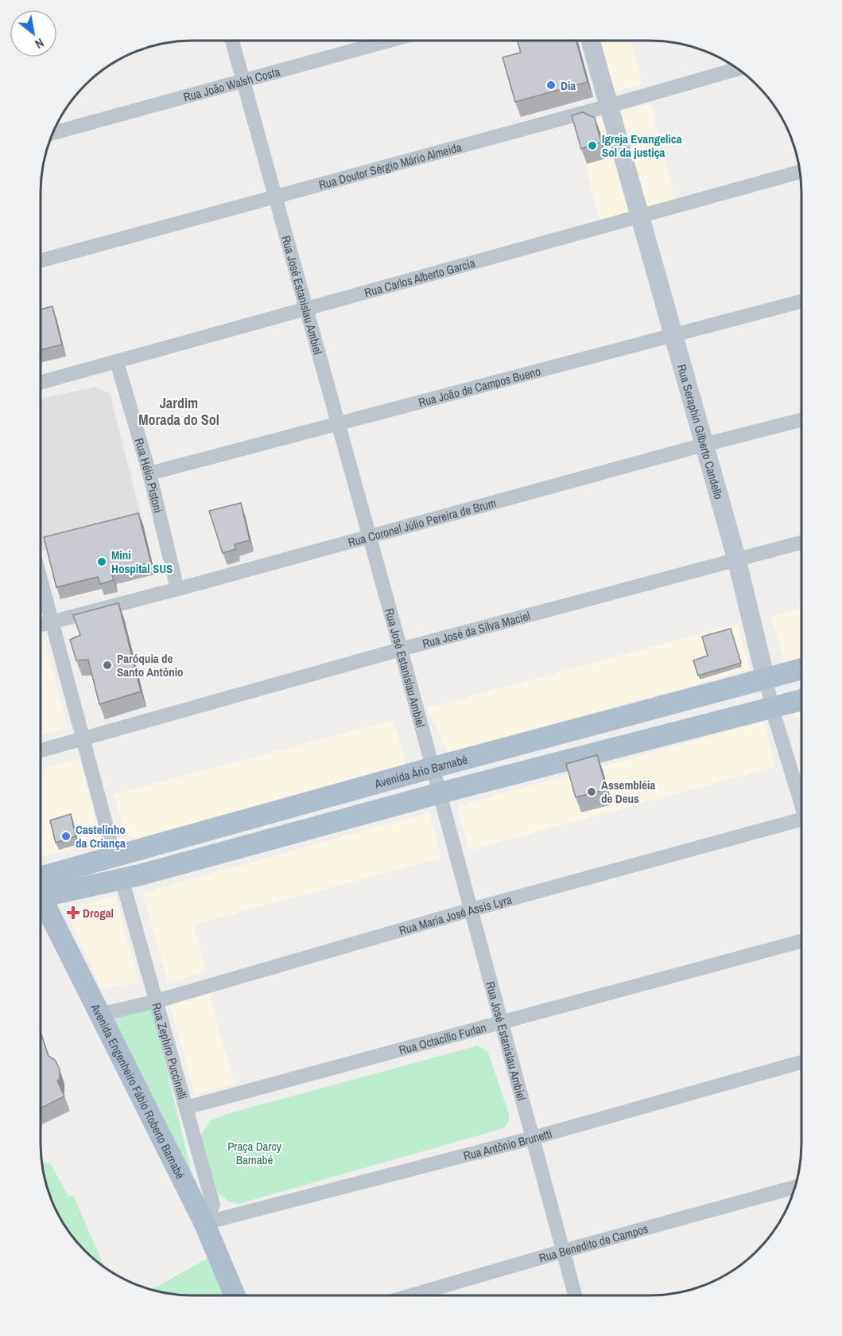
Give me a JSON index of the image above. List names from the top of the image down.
{
  "streets": {
    "main road": ["Avenida Ário Barnabé", "Avenida Engenheiro Fábio Roberto Barnabé"],
    "street": [
      "Rua João Walsh Costa",
      "Rua Doutor Sérgio Mário Almeida",
      "Rua Carlos Alberto Garcia",
      "Rua José Estanislau Ambiel",
      "Rua João de Campos Bueno",
      "Rua Seraphin Gilberto Candello",
      "Rua Hélio Pistoni",
      "Rua Coronel Júlio Pereira de Brum",
      "Rua José da Silva Maciel",
      "Rua Maria José Assis Lyra",
      "Rua Octacílio Furlan",
      "Rua Zephiro Puccinelli",
      "Rua Antônio Brunetti",
      "Rua Benedito de Campos"
    ]
  },
  "crossings": [
    ["Rua João Walsh Costa", "Rua José Estanislau Ambiel"],
    ["Rua Doutor Sérgio Mário Almeida", "Rua José Estanislau Ambiel"],
    ["Rua Doutor Sérgio Mário Almeida", "Rua Seraphin Gilberto Candello"],
    ["Rua Carlos Alberto Garcia", "Rua José Estanislau Ambiel"],
    ["Rua Carlos Alberto Garcia", "Rua Seraphin Gilberto Candello"],
    ["Rua Carlos Alberto Garcia", "Rua Hélio Pistoni"],
    ["Rua José Estanislau Ambiel", "Rua João de Campos Bueno"],
    ["Rua José Estanislau Ambiel", "Rua Coronel Júlio Pereira de Brum"],
    ["Rua José Estanislau Ambiel", "Rua José da Silva Maciel"],
    ["Rua José Estanislau Ambiel", "Avenida Ário Barnabé"],
    ["Rua José Estanislau Ambiel", "Rua Maria José Assis Lyra"],
    ["Rua José Estanislau Ambiel", "Rua Octacílio Furlan"],
    ["Rua José Estanislau Ambiel", "Rua Antônio Brunetti"],
    ["Rua José Estanislau Ambiel", "Rua Benedito de Campos"],
    ["Rua João de Campos Bueno", "Rua Seraphin Gilberto Candello"],
    ["Rua João de Campos Bueno", "Rua Hélio Pistoni"],
    ["Rua Seraphin Gilberto Candello", "Rua Coronel Júlio Pereira de Brum"],
    ["Rua Seraphin Gilberto Candello", "Rua José da Silva Maciel"],
    ["Rua Seraphin Gilberto Candello", "Avenida Ário Barnabé"],
    ["Rua Hélio Pistoni", "Rua Coronel Júlio Pereira de Brum"],
    ["Rua Maria José Assis Lyra", "Rua Zephiro Puccinelli"],
    ["Rua Maria José Assis Lyra", "Avenida Engenheiro Fábio Roberto Barnabé"],
    ["Rua Octacílio Furlan", "Rua Zephiro Puccinelli"],
    ["Rua Zephiro Puccinelli", "Avenida Engenheiro Fábio Roberto Barnabé"],
    ["Rua Zephiro Puccinelli", "Rua Antônio Brunetti"],
    ["Avenida Engenheiro Fábio Roberto Barnabé", "Rua Antônio Brunetti"]
  ],
  "districts": ["Jardim Morada do Sol"],
  "parks": ["Praça Darcy Barnabé"],
  "places": {
    "other": [
      "Dia",
      "Igreja Evangelica Sol da justiça",
      "Mini Hospital SUS",
      "Paróquia de Santo Antônio",
      "Assembléia de Deus",
      "Castelinho da Criança"
    ],
    "health": ["Drogal"]
  },
  "north": "bottom right"
}
